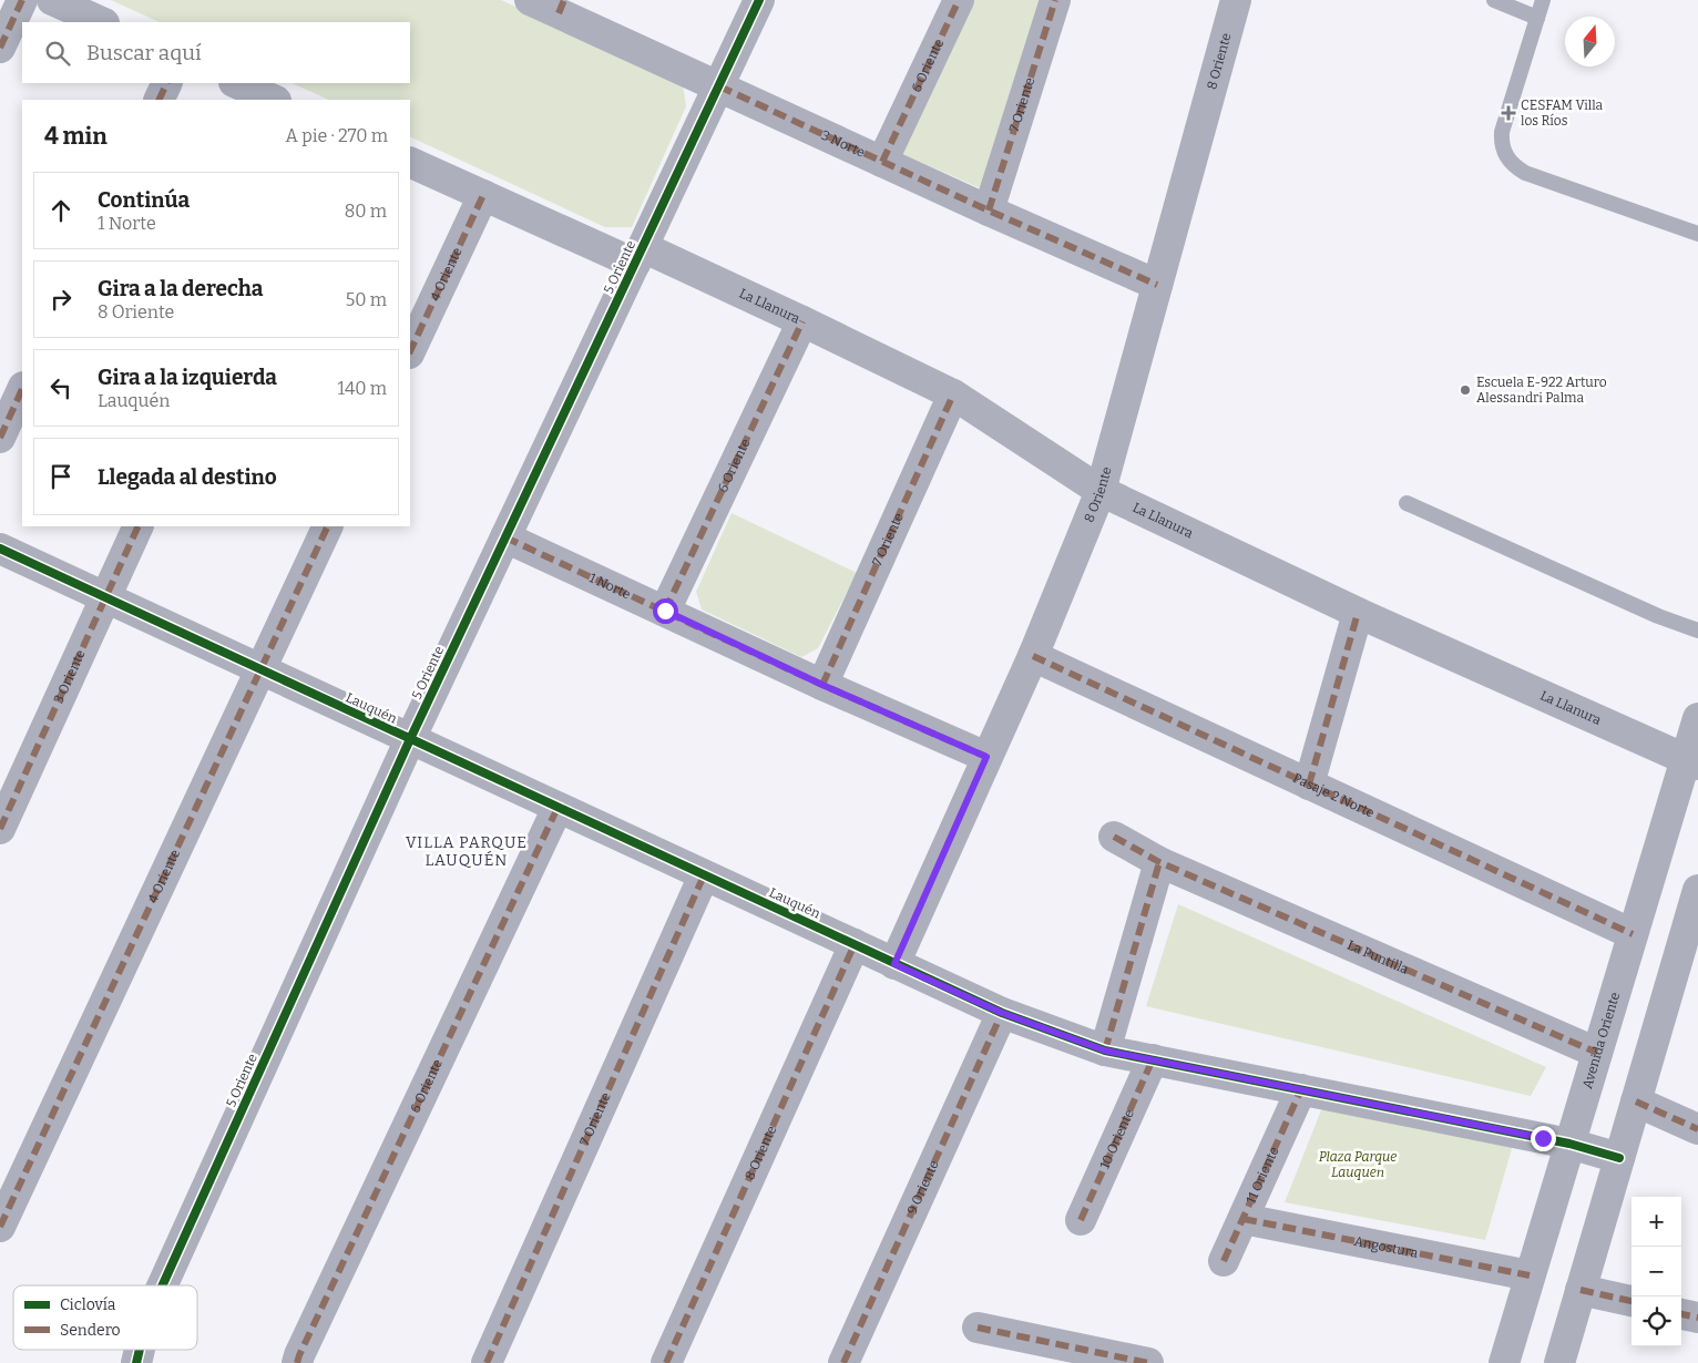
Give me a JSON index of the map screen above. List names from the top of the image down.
{
  "streets": {
    "street": [
      "8 Oriente",
      "6 Oriente",
      "7 Oriente",
      "3 Norte",
      "5 Oriente",
      "4 Oriente",
      "La Llanura",
      "1 Norte",
      "3 Oriente",
      "Lauquén",
      "Pasaje 2 Norte",
      "La Puntilla",
      "Avenida Oriente",
      "10 Oriente",
      "11 Oriente",
      "9 Oriente",
      "Angostura"
    ]
  },
  "crossings": [
    ["8 Oriente", "3 Norte"],
    ["8 Oriente", "La Llanura"],
    ["8 Oriente", "1 Norte"],
    ["8 Oriente", "Lauquén"],
    ["8 Oriente", "Pasaje 2 Norte"],
    ["6 Oriente", "3 Norte"],
    ["6 Oriente", "La Llanura"],
    ["6 Oriente", "1 Norte"],
    ["6 Oriente", "Lauquén"],
    ["7 Oriente", "3 Norte"],
    ["7 Oriente", "La Llanura"],
    ["7 Oriente", "1 Norte"],
    ["7 Oriente", "Lauquén"],
    ["3 Norte", "5 Oriente"],
    ["5 Oriente", "La Llanura"],
    ["5 Oriente", "1 Norte"],
    ["5 Oriente", "Lauquén"],
    ["4 Oriente", "La Llanura"],
    ["4 Oriente", "Lauquén"],
    ["La Llanura", "Avenida Oriente"],
    ["3 Oriente", "Lauquén"],
    ["Lauquén", "Avenida Oriente"],
    ["Lauquén", "10 Oriente"],
    ["Lauquén", "11 Oriente"],
    ["Lauquén", "9 Oriente"],
    ["Pasaje 2 Norte", "Avenida Oriente"],
    ["La Puntilla", "Avenida Oriente"],
    ["Avenida Oriente", "Angostura"],
    ["11 Oriente", "Angostura"]
  ],
  "districts": ["VILLA PARQUE LAUQUÉN"],
  "parks": ["Plaza Parque Lauquen"],
  "places": {
    "health": ["CESFAM Villa los Ríos"],
    "other": ["Escuela E-922 Arturo Alessandri Palma"]
  },
  "legend": ["Ciclovía", "Sendero"],
  "north": "top",
  "page": {
    "search": "Buscar aquí",
    "heading": ["4 min", "A pie · 270 m"],
    "list": [
      ["Continúa", "1 Norte", "80 m"],
      ["Gira a la derecha", "8 Oriente", "50 m"],
      ["Gira a la izquierda", "Lauquén", "140 m"],
      "Llegada al destino"
    ],
    "map_buttons": ["+", "−"]
  }
}
